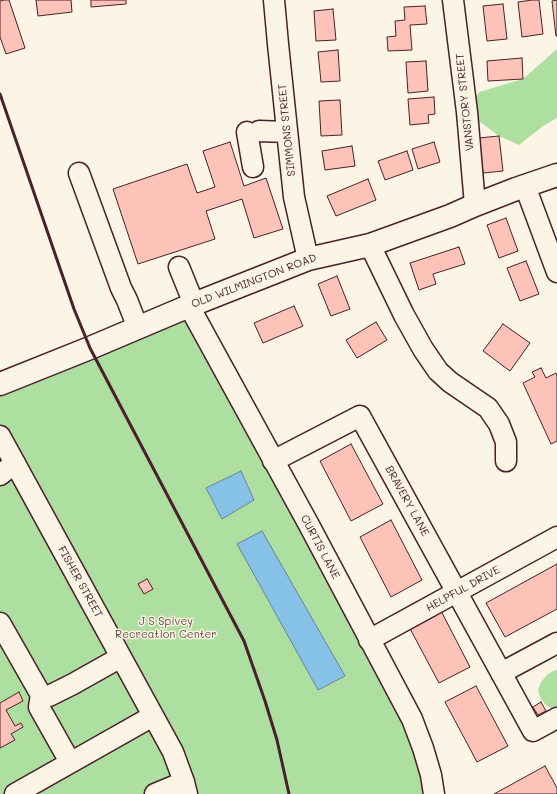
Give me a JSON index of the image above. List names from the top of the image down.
{
  "streets": {
    "main road": ["OLD WILMINGTON ROAD"],
    "street": [
      "VANSTORY STREET",
      "SIMMONS STREET",
      "BRAVERY LANE",
      "CURTIS LANE",
      "FISHER STREET",
      "HELPFUL DRIVE"
    ]
  },
  "crossings": [
    ["VANSTORY STREET", "OLD WILMINGTON ROAD"],
    ["SIMMONS STREET", "OLD WILMINGTON ROAD"],
    ["OLD WILMINGTON ROAD", "CURTIS LANE"],
    ["BRAVERY LANE", "CURTIS LANE"],
    ["BRAVERY LANE", "HELPFUL DRIVE"],
    ["CURTIS LANE", "HELPFUL DRIVE"]
  ],
  "parks": ["J S Spivey Recreation Center"]
}
